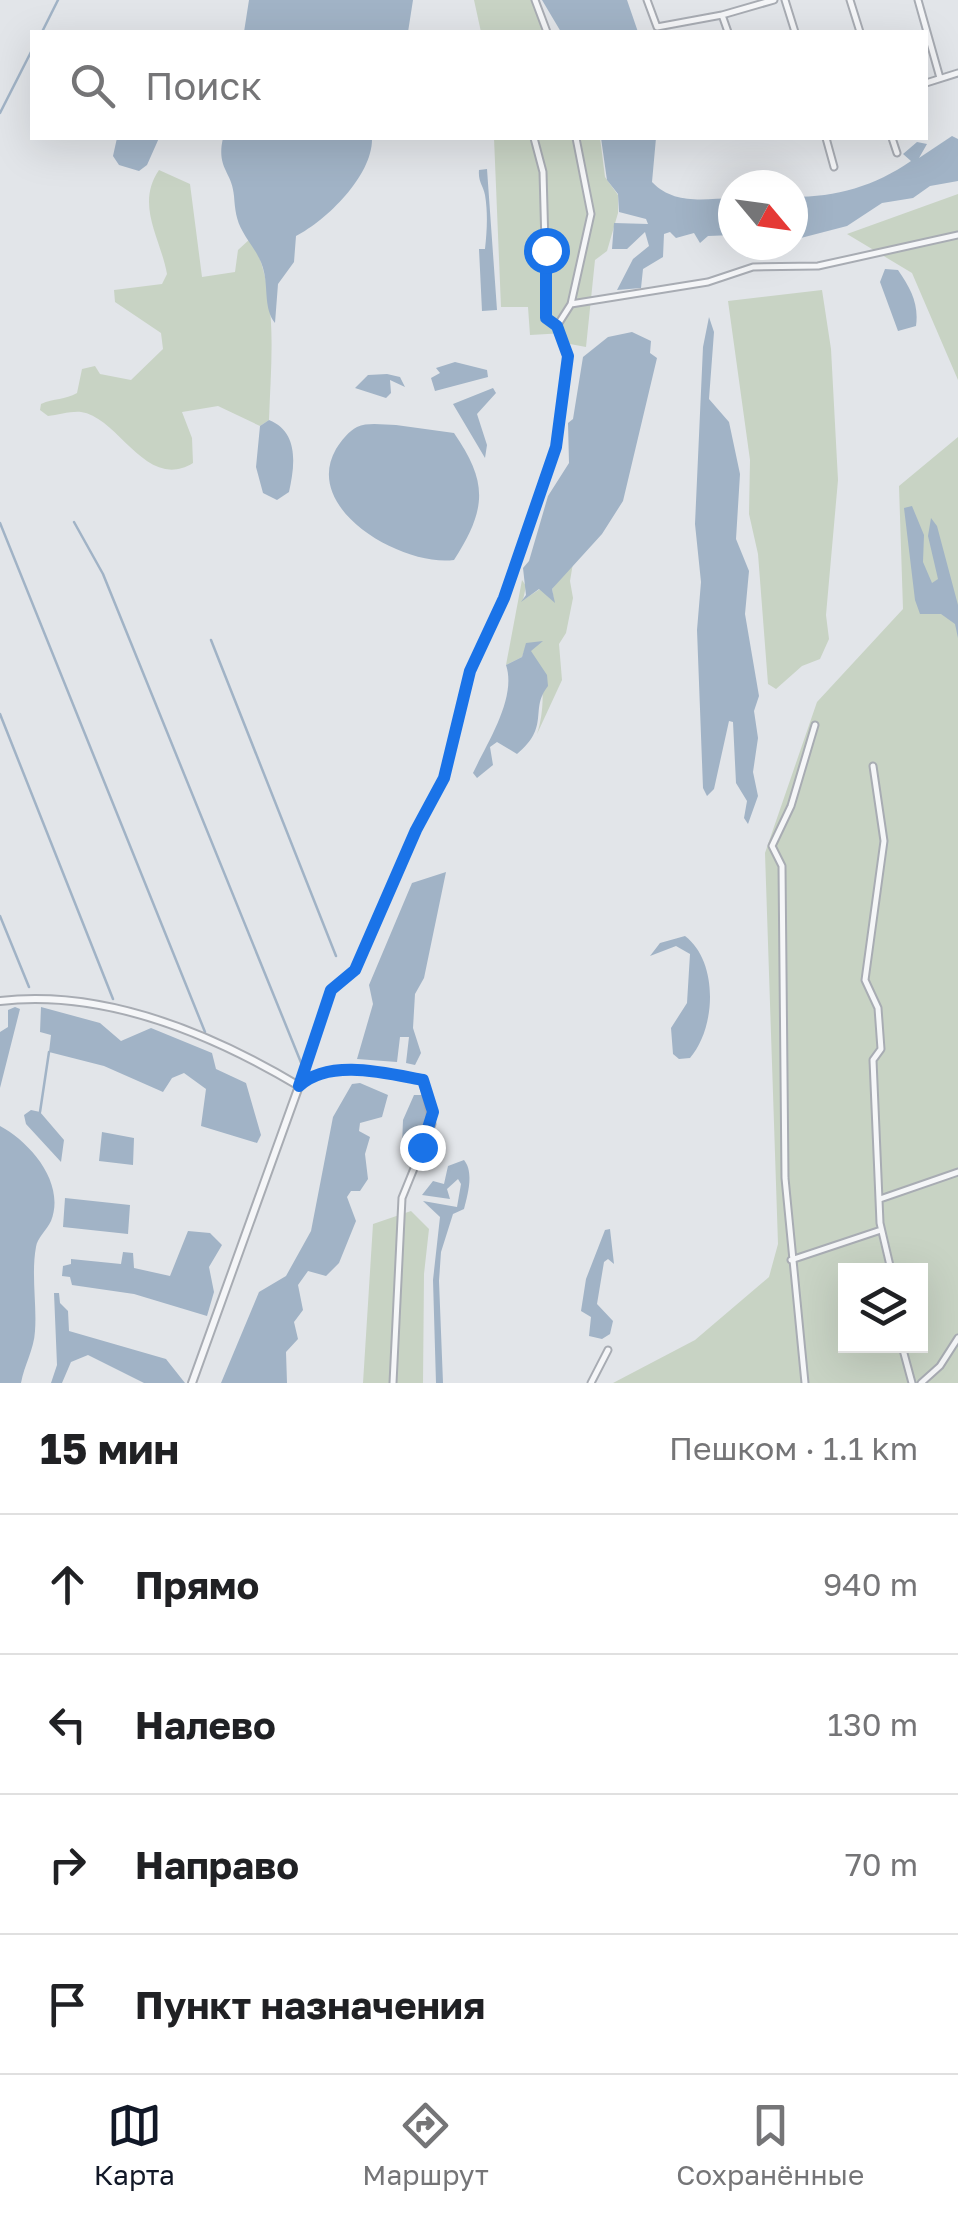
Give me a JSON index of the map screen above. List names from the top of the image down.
{
  "north": "bottom right",
  "page": {
    "search": "Поиск",
    "heading": ["15 мин", "Пешком · 1.1 km"],
    "list": [
      ["Прямо", "940 m"],
      ["Налево", "130 m"],
      ["Направо", "70 m"],
      "Пункт назначения"
    ],
    "nav": ["Карта", "Маршрут", "Сохранённые"]
  }
}
